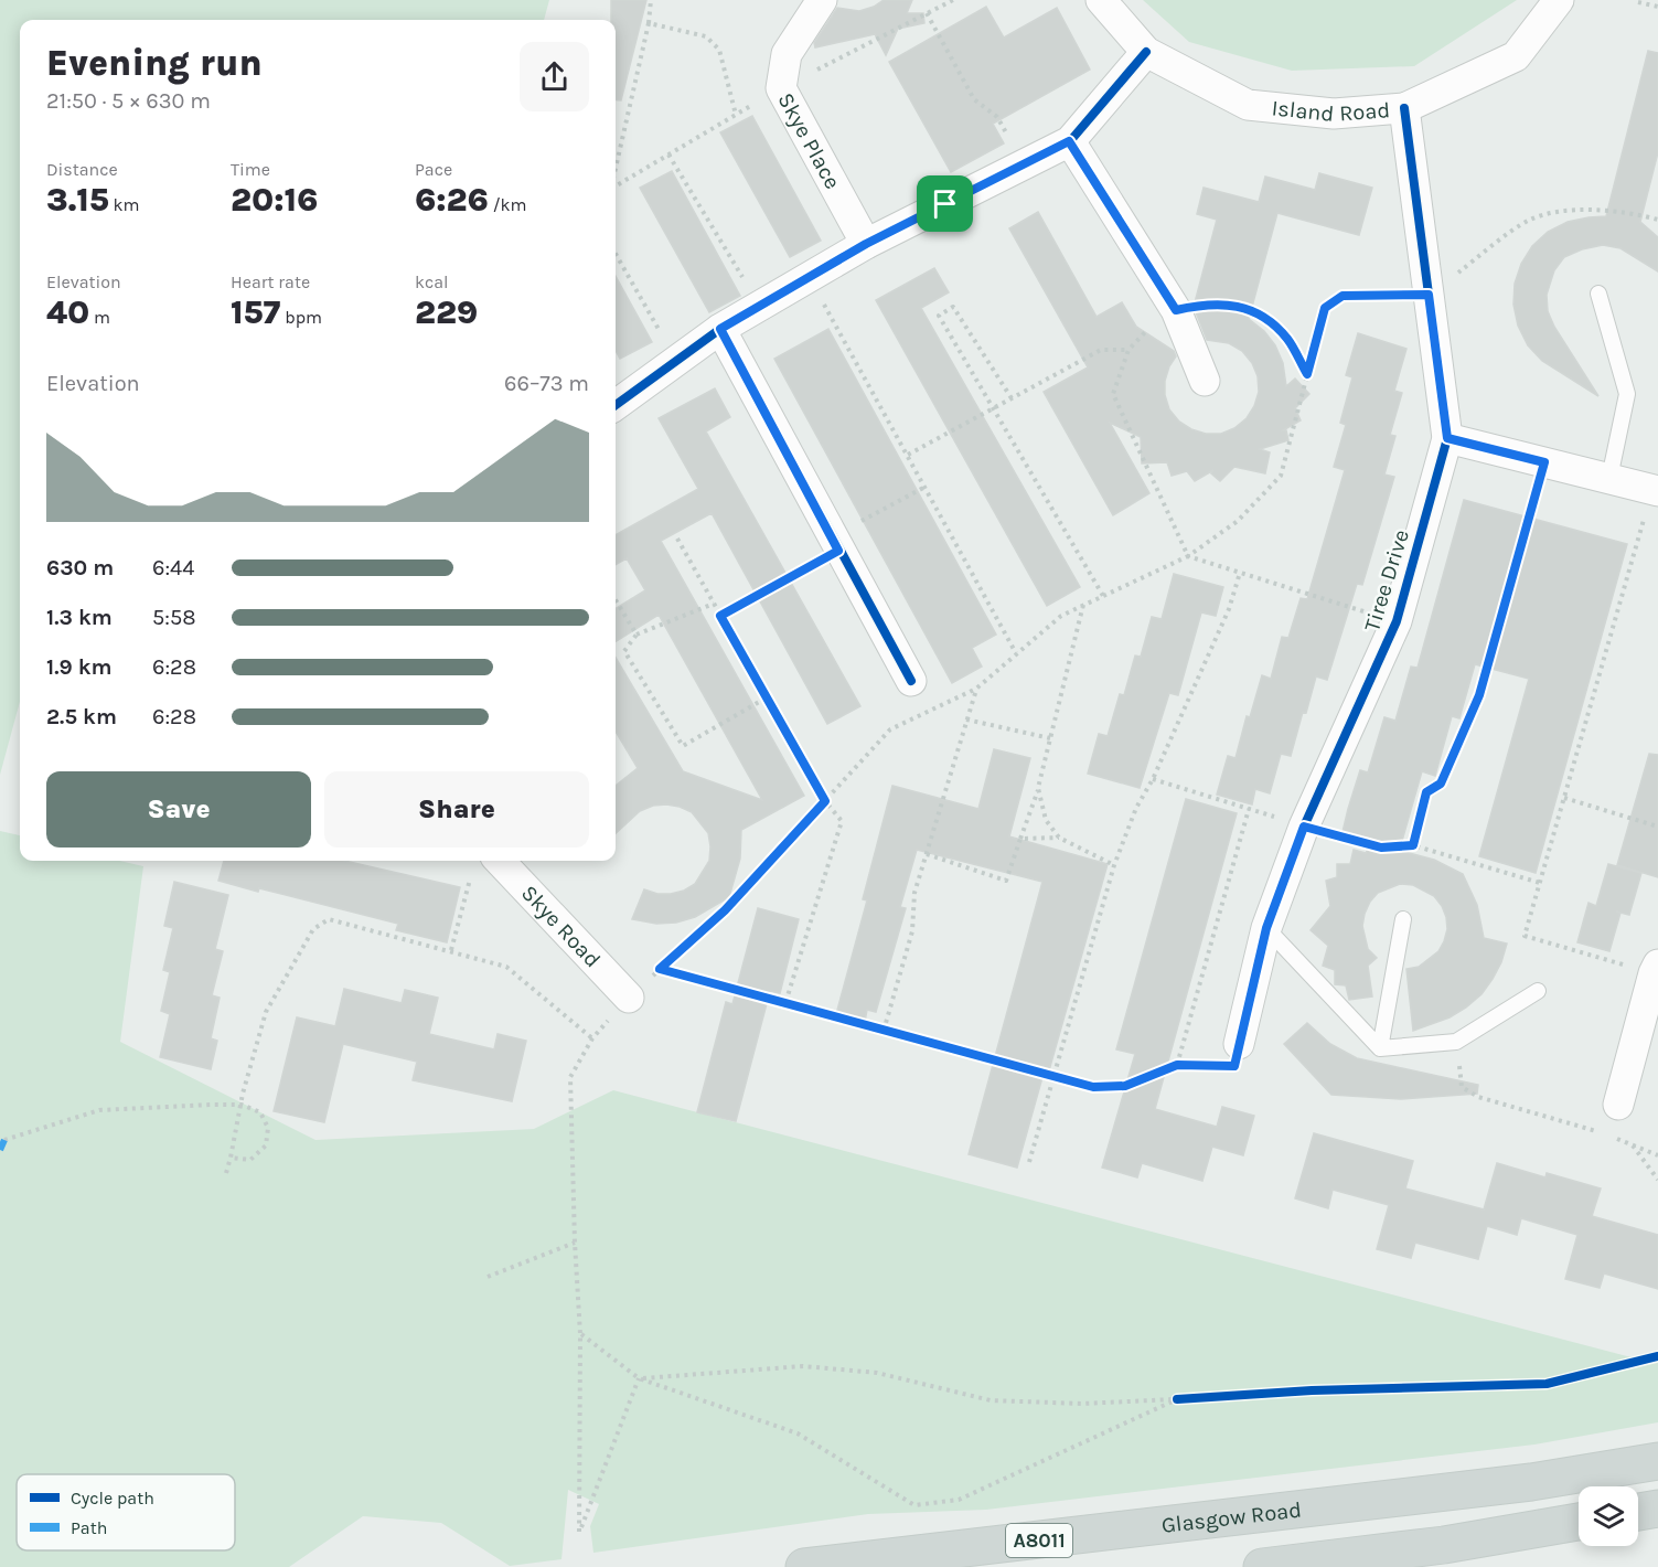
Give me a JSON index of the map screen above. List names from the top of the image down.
{
  "streets": {
    "main road": ["Glasgow Road", "A8011"],
    "street": [
      "Island Road",
      "Skye Place",
      "Tiree Drive",
      "Skye Road"
    ]
  },
  "crossings": [
    ["Island Road", "Tiree Drive"]
  ],
  "legend": ["Cycle path", "Path"],
  "page": {
    "heading": ["Evening run", "21:50 · 5 × 630 m"],
    "stats": [
      ["Distance", "3.15 km"],
      ["Time", "20:16"],
      ["Pace", "6:26 /km"],
      ["Elevation", "40 m"],
      ["Heart rate", "157 bpm"],
      ["kcal", "229"]
    ],
    "chart": ["Elevation", "66–73 m"],
    "list": [
      {
        "name": "630 m",
        "note": "6:44"
      },
      {
        "name": "1.3 km",
        "note": "5:58"
      },
      {
        "name": "1.9 km",
        "note": "6:28"
      },
      {
        "name": "2.5 km",
        "note": "6:28"
      }
    ],
    "buttons": ["Save", "Share"]
  }
}
